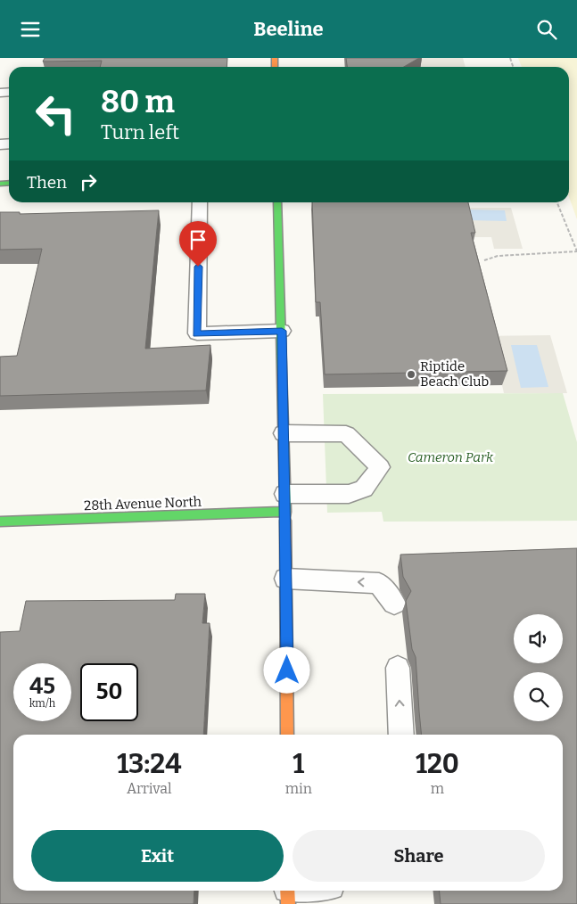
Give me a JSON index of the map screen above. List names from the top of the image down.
{
  "streets": {
    "main road": ["28th Avenue North"]
  },
  "parks": ["Cameron Park"],
  "places": ["Riptide Beach Club"],
  "page": {
    "header": "Beeline",
    "turn": ["80 m", "Turn left"],
    "then": "Then",
    "speed": "45 km/h",
    "limit": "50",
    "eta": [
      "13:24",
      "Arrival",
      "1",
      "min",
      "120",
      "m"
    ],
    "buttons": ["Exit", "Share"]
  }
}
